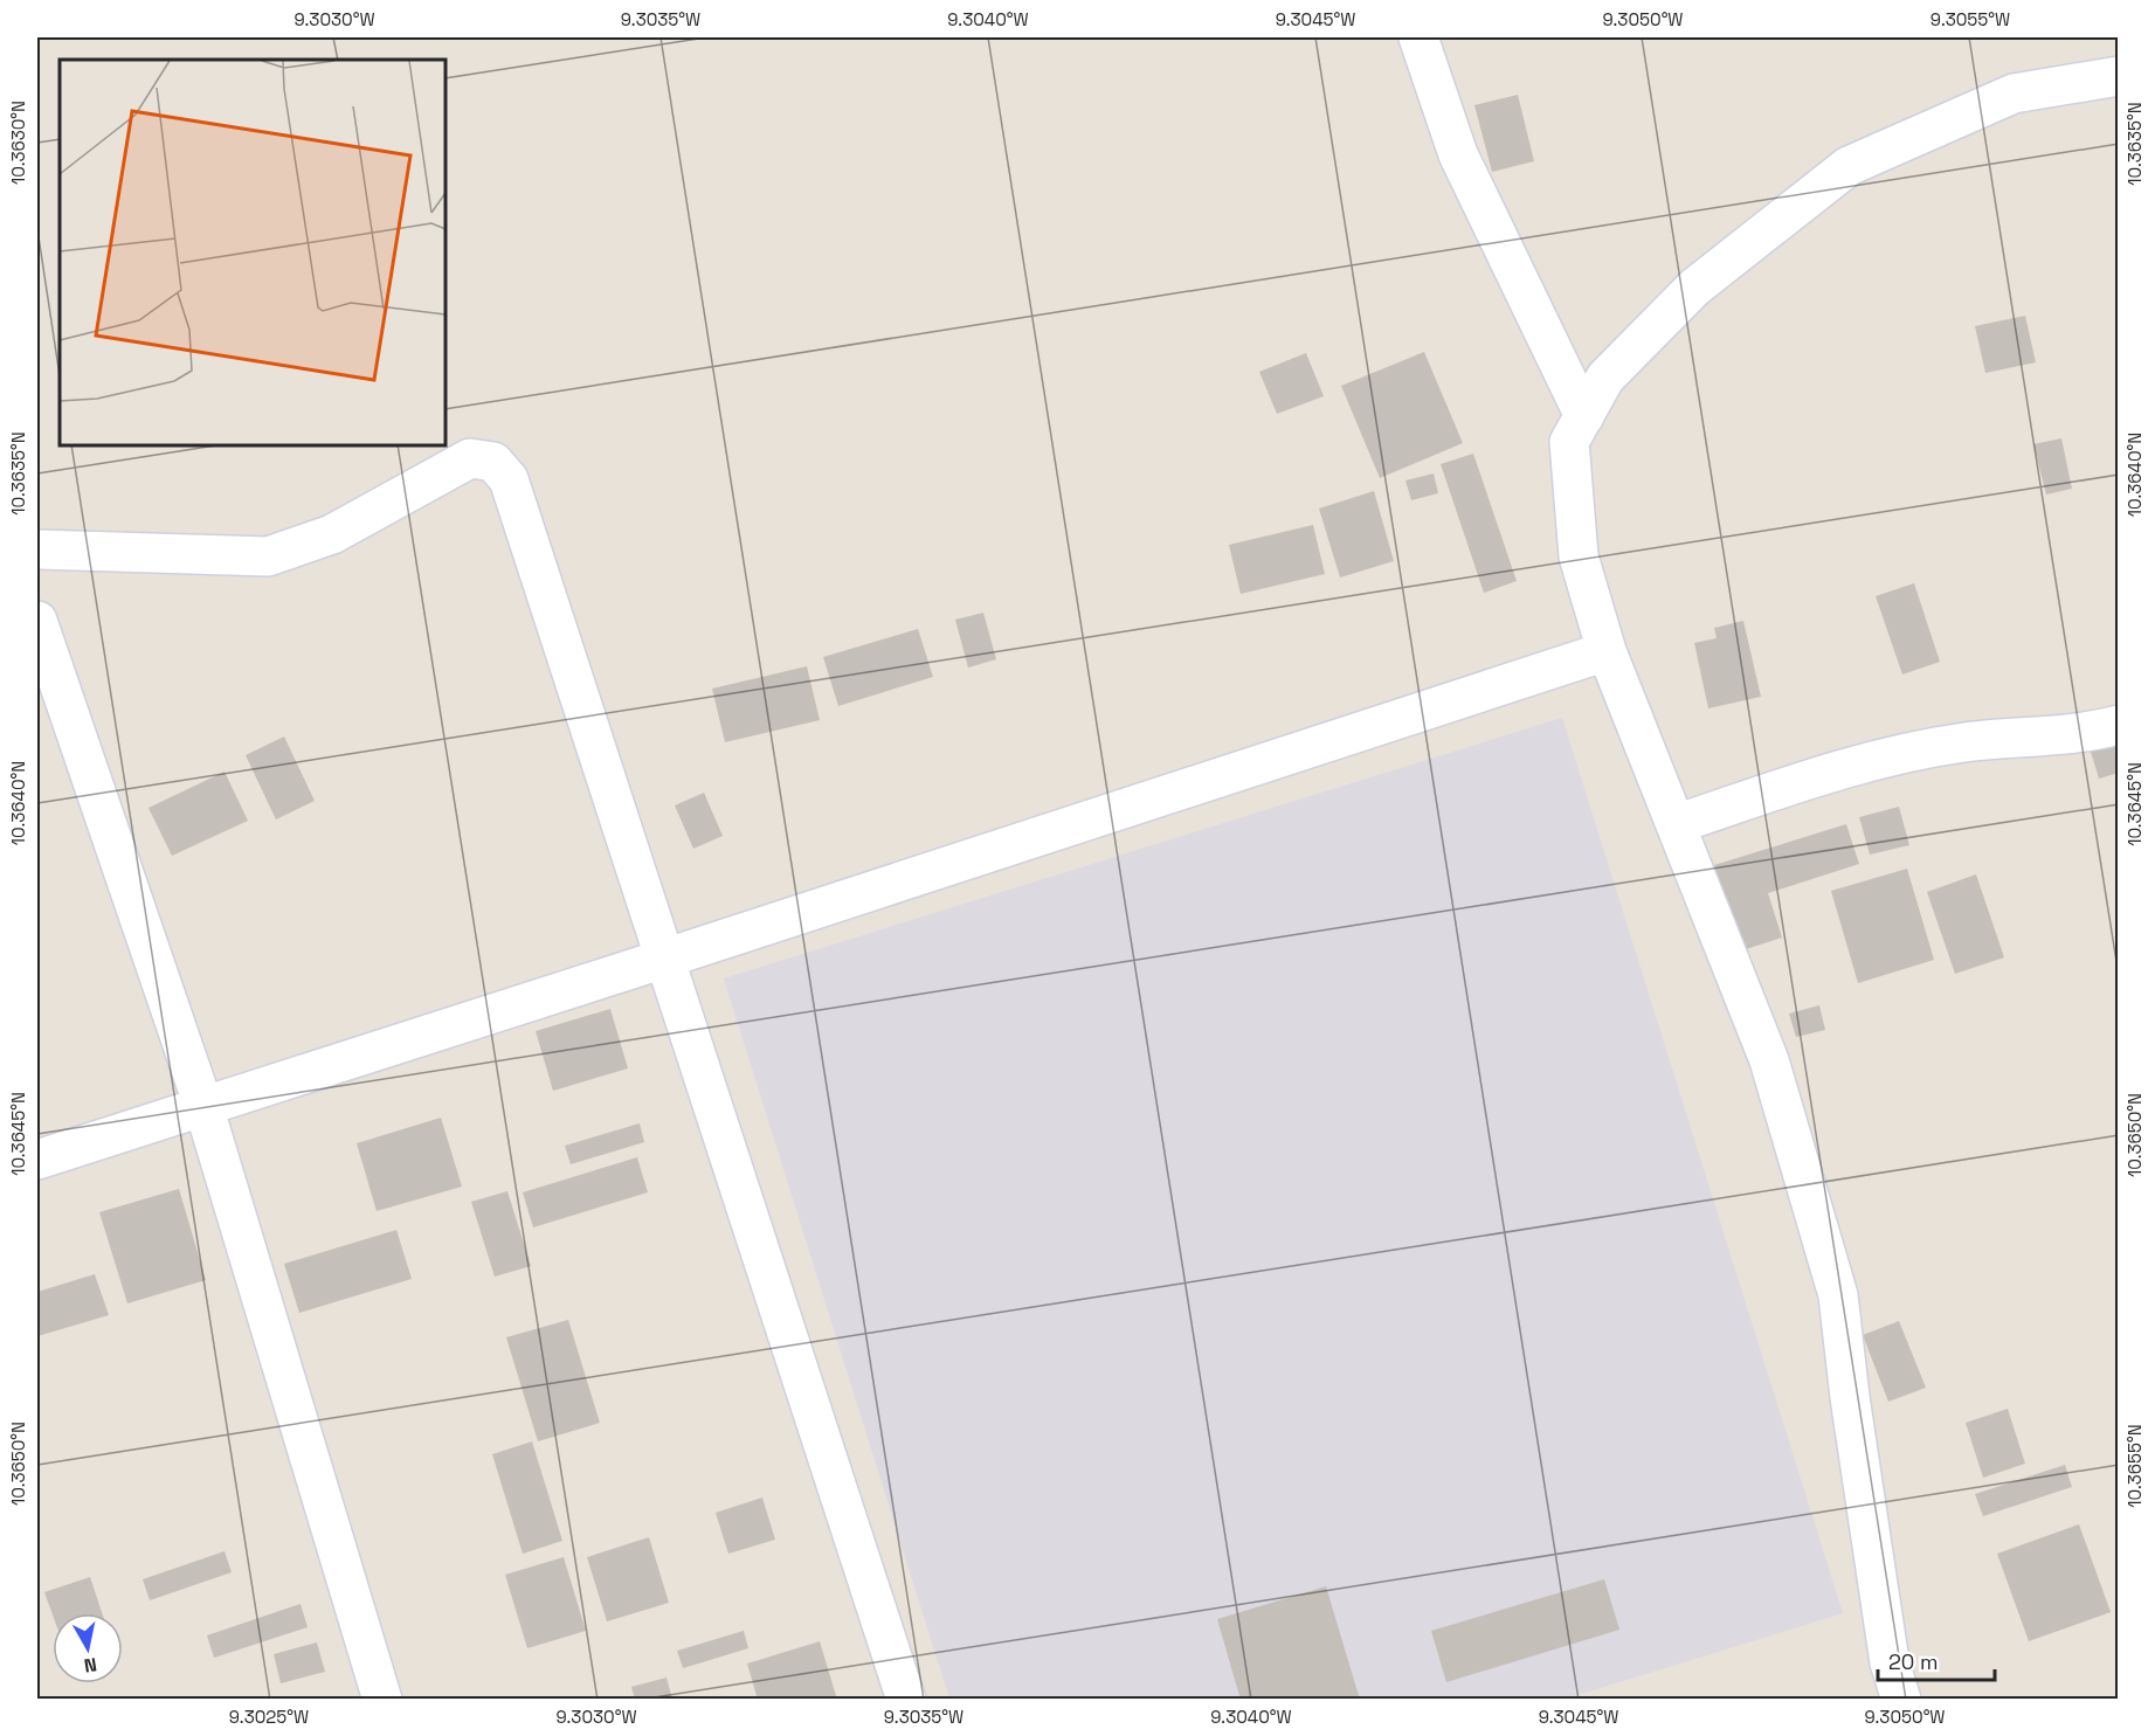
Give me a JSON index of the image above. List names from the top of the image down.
{
  "scale_bar": "20 m",
  "north": "bottom",
  "coordinates": [
    "9.3030°W",
    "9.3035°W",
    "9.3040°W",
    "9.3045°W",
    "9.3050°W",
    "9.3055°W",
    "10.3630°N",
    "10.3635°N",
    "10.3640°N",
    "10.3645°N",
    "10.3650°N",
    "10.3655°N",
    "9.3025°W"
  ]
}
